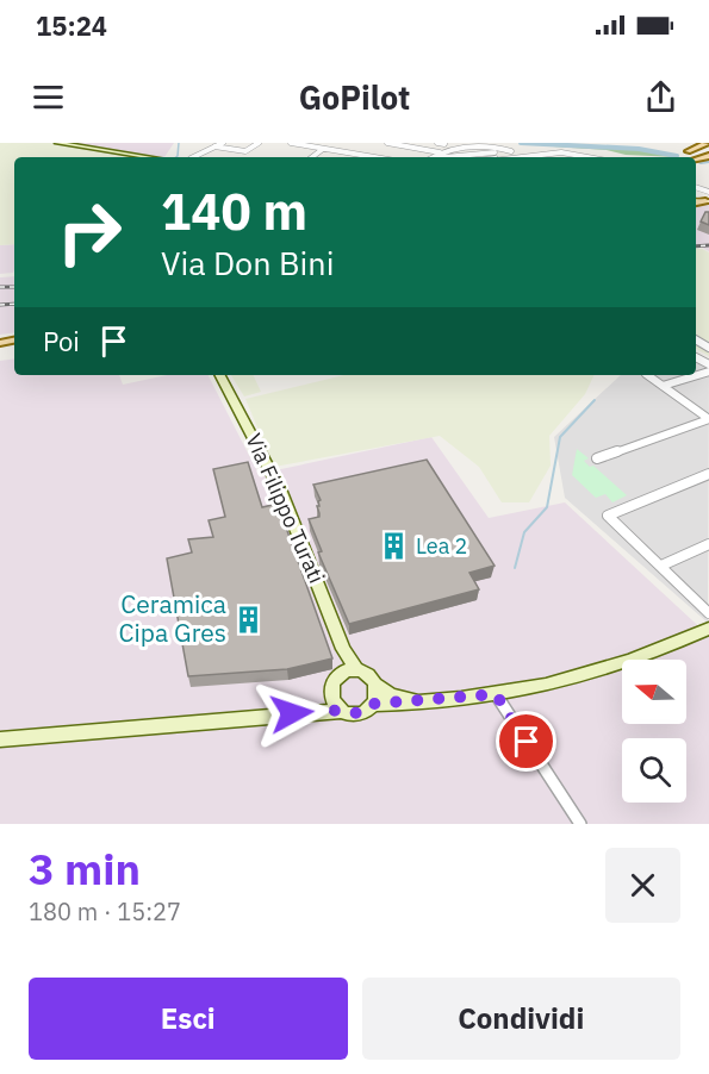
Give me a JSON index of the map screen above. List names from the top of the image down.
{
  "streets": {
    "main road": ["Via Filippo Turati"]
  },
  "places": {
    "building": ["Lea 2", "Ceramica Cipa Gres"]
  },
  "north": "left",
  "page": {
    "status": "15:24",
    "header": "GoPilot",
    "turn": ["140 m", "Via Don Bini"],
    "then": "Poi",
    "heading": ["3 min", "180 m · 15:27"],
    "buttons": ["Esci", "Condividi"]
  }
}
